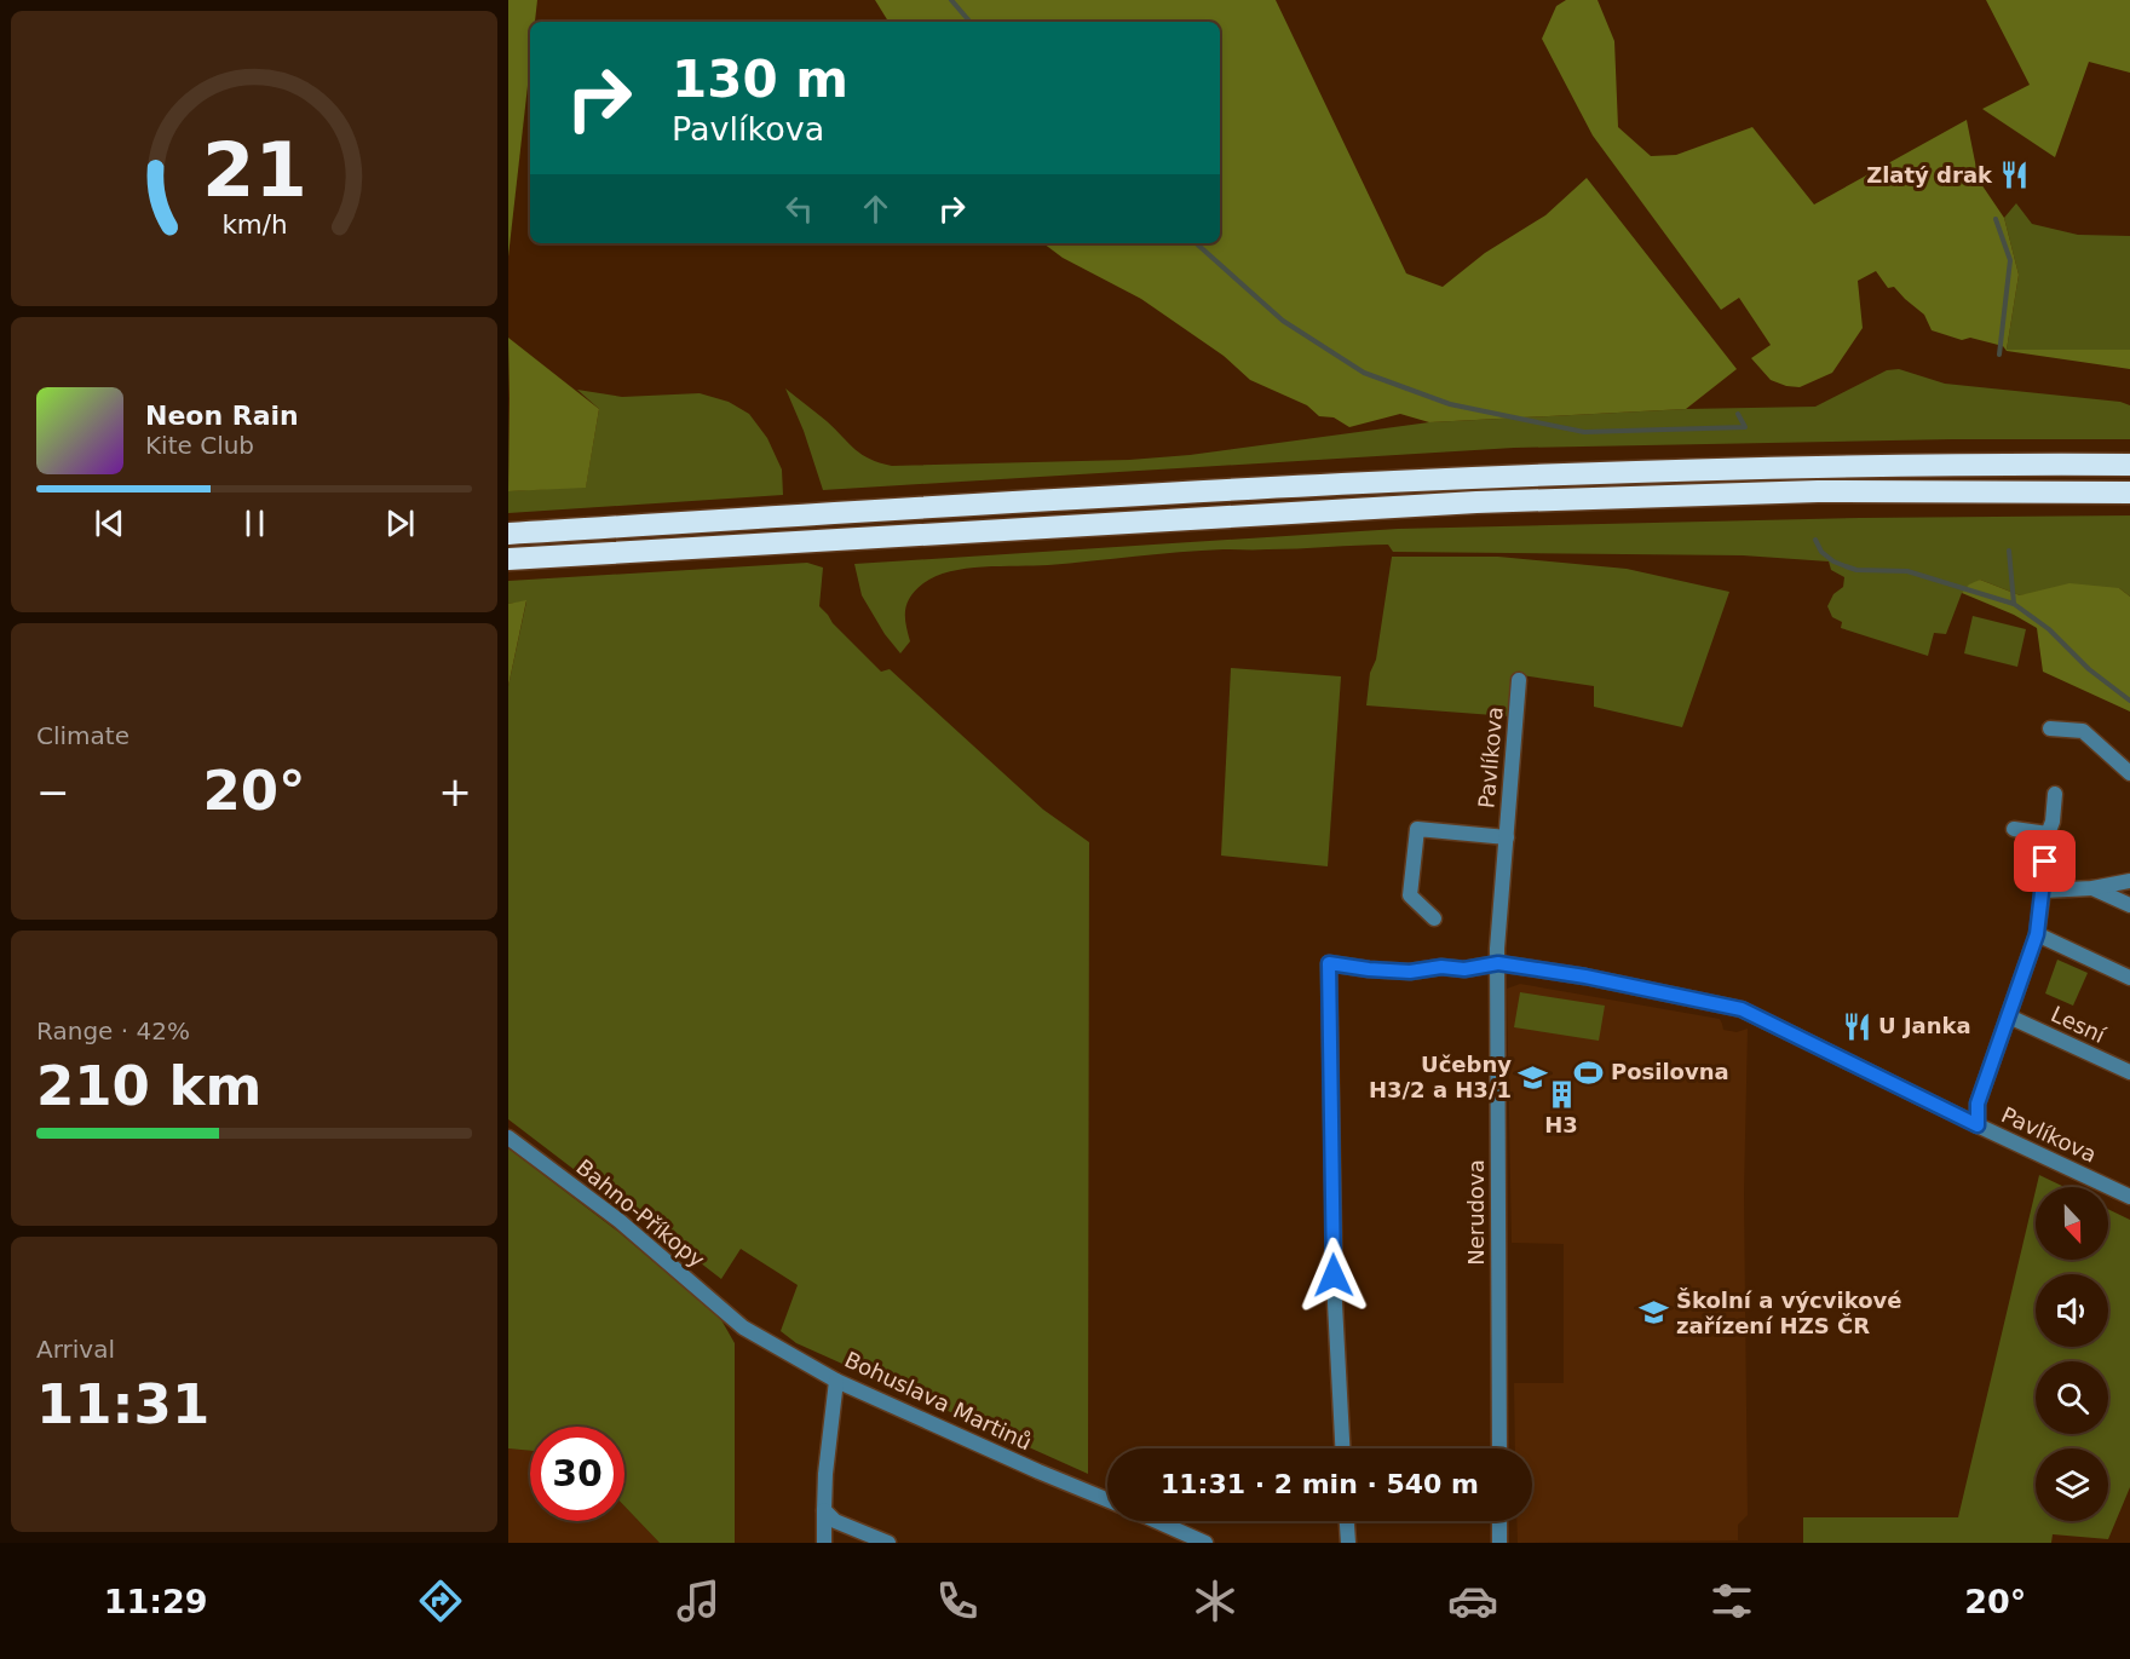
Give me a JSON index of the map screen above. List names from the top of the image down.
{
  "streets": {
    "street": [
      "Pavlíkova",
      "Lesní",
      "Nerudova",
      "Bahno-Příkopy",
      "Bohuslava Martinů"
    ]
  },
  "crossings": [
    ["Pavlíkova", "Nerudova"],
    ["Bahno-Příkopy", "Bohuslava Martinů"]
  ],
  "places": {
    "restaurant": ["Zlatý drak", "U Janka"],
    "sports": ["Posilovna"],
    "school or university": ["Učebny H3/2 a H3/1", "Školní a výcvikové zařízení HZS ČR"],
    "building": ["H3"]
  },
  "north": "bottom",
  "page": {
    "turn": ["130 m", "Pavlíkova"],
    "song": ["Neon Rain", "Kite Club"],
    "tile": [
      "Climate",
      ["Range · 42%", "210 km"],
      ["Arrival", "11:31"]
    ],
    "heat": ["−", "20°", "+"],
    "limit": "30",
    "trip": "11:31 · 2 min · 540 m",
    "tabs": ["11:29", "20°"],
    "gauge": ["21", "km/h"]
  }
}
